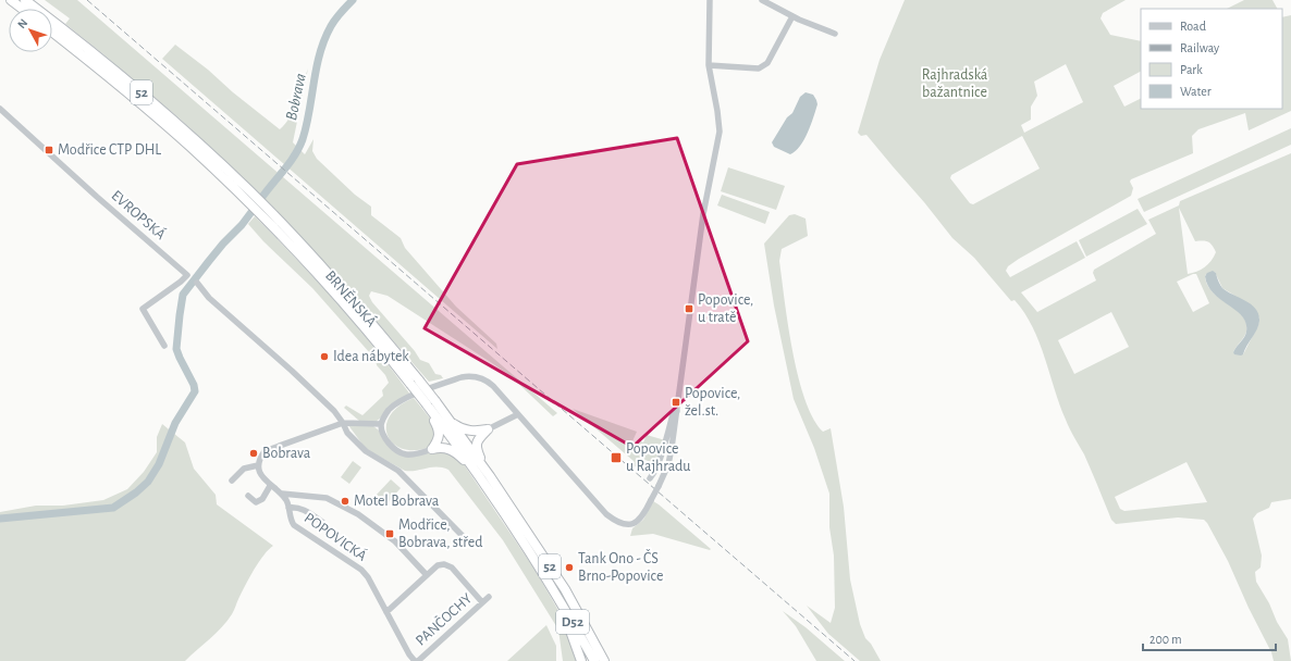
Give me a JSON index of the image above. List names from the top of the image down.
{
  "streets": {
    "highway": ["52", "BRNĚNSKÁ", "D52"],
    "street": ["EVROPSKÁ", "POPOVICKÁ", "PANČOCHY"]
  },
  "crossings": [
    ["BRNĚNSKÁ", "D52"],
    ["POPOVICKÁ", "PANČOCHY"]
  ],
  "water": ["Bobrava"],
  "parks": ["Rajhradská bažantnice"],
  "places": {
    "transit": [
      "Modřice CTP DHL",
      "Popovice, u tratě",
      "Popovice, žel.st.",
      "Popovice u Rajhradu",
      "Modřice, Bobrava, střed"
    ],
    "other": [
      "Idea nábytek",
      "Bobrava",
      "Motel Bobrava",
      "Tank Ono - ČS Brno-Popovice"
    ]
  },
  "legend": [
    "Road",
    "Railway",
    "Park",
    "Water"
  ],
  "scale_bar": "200 m",
  "north": "top left"
}
